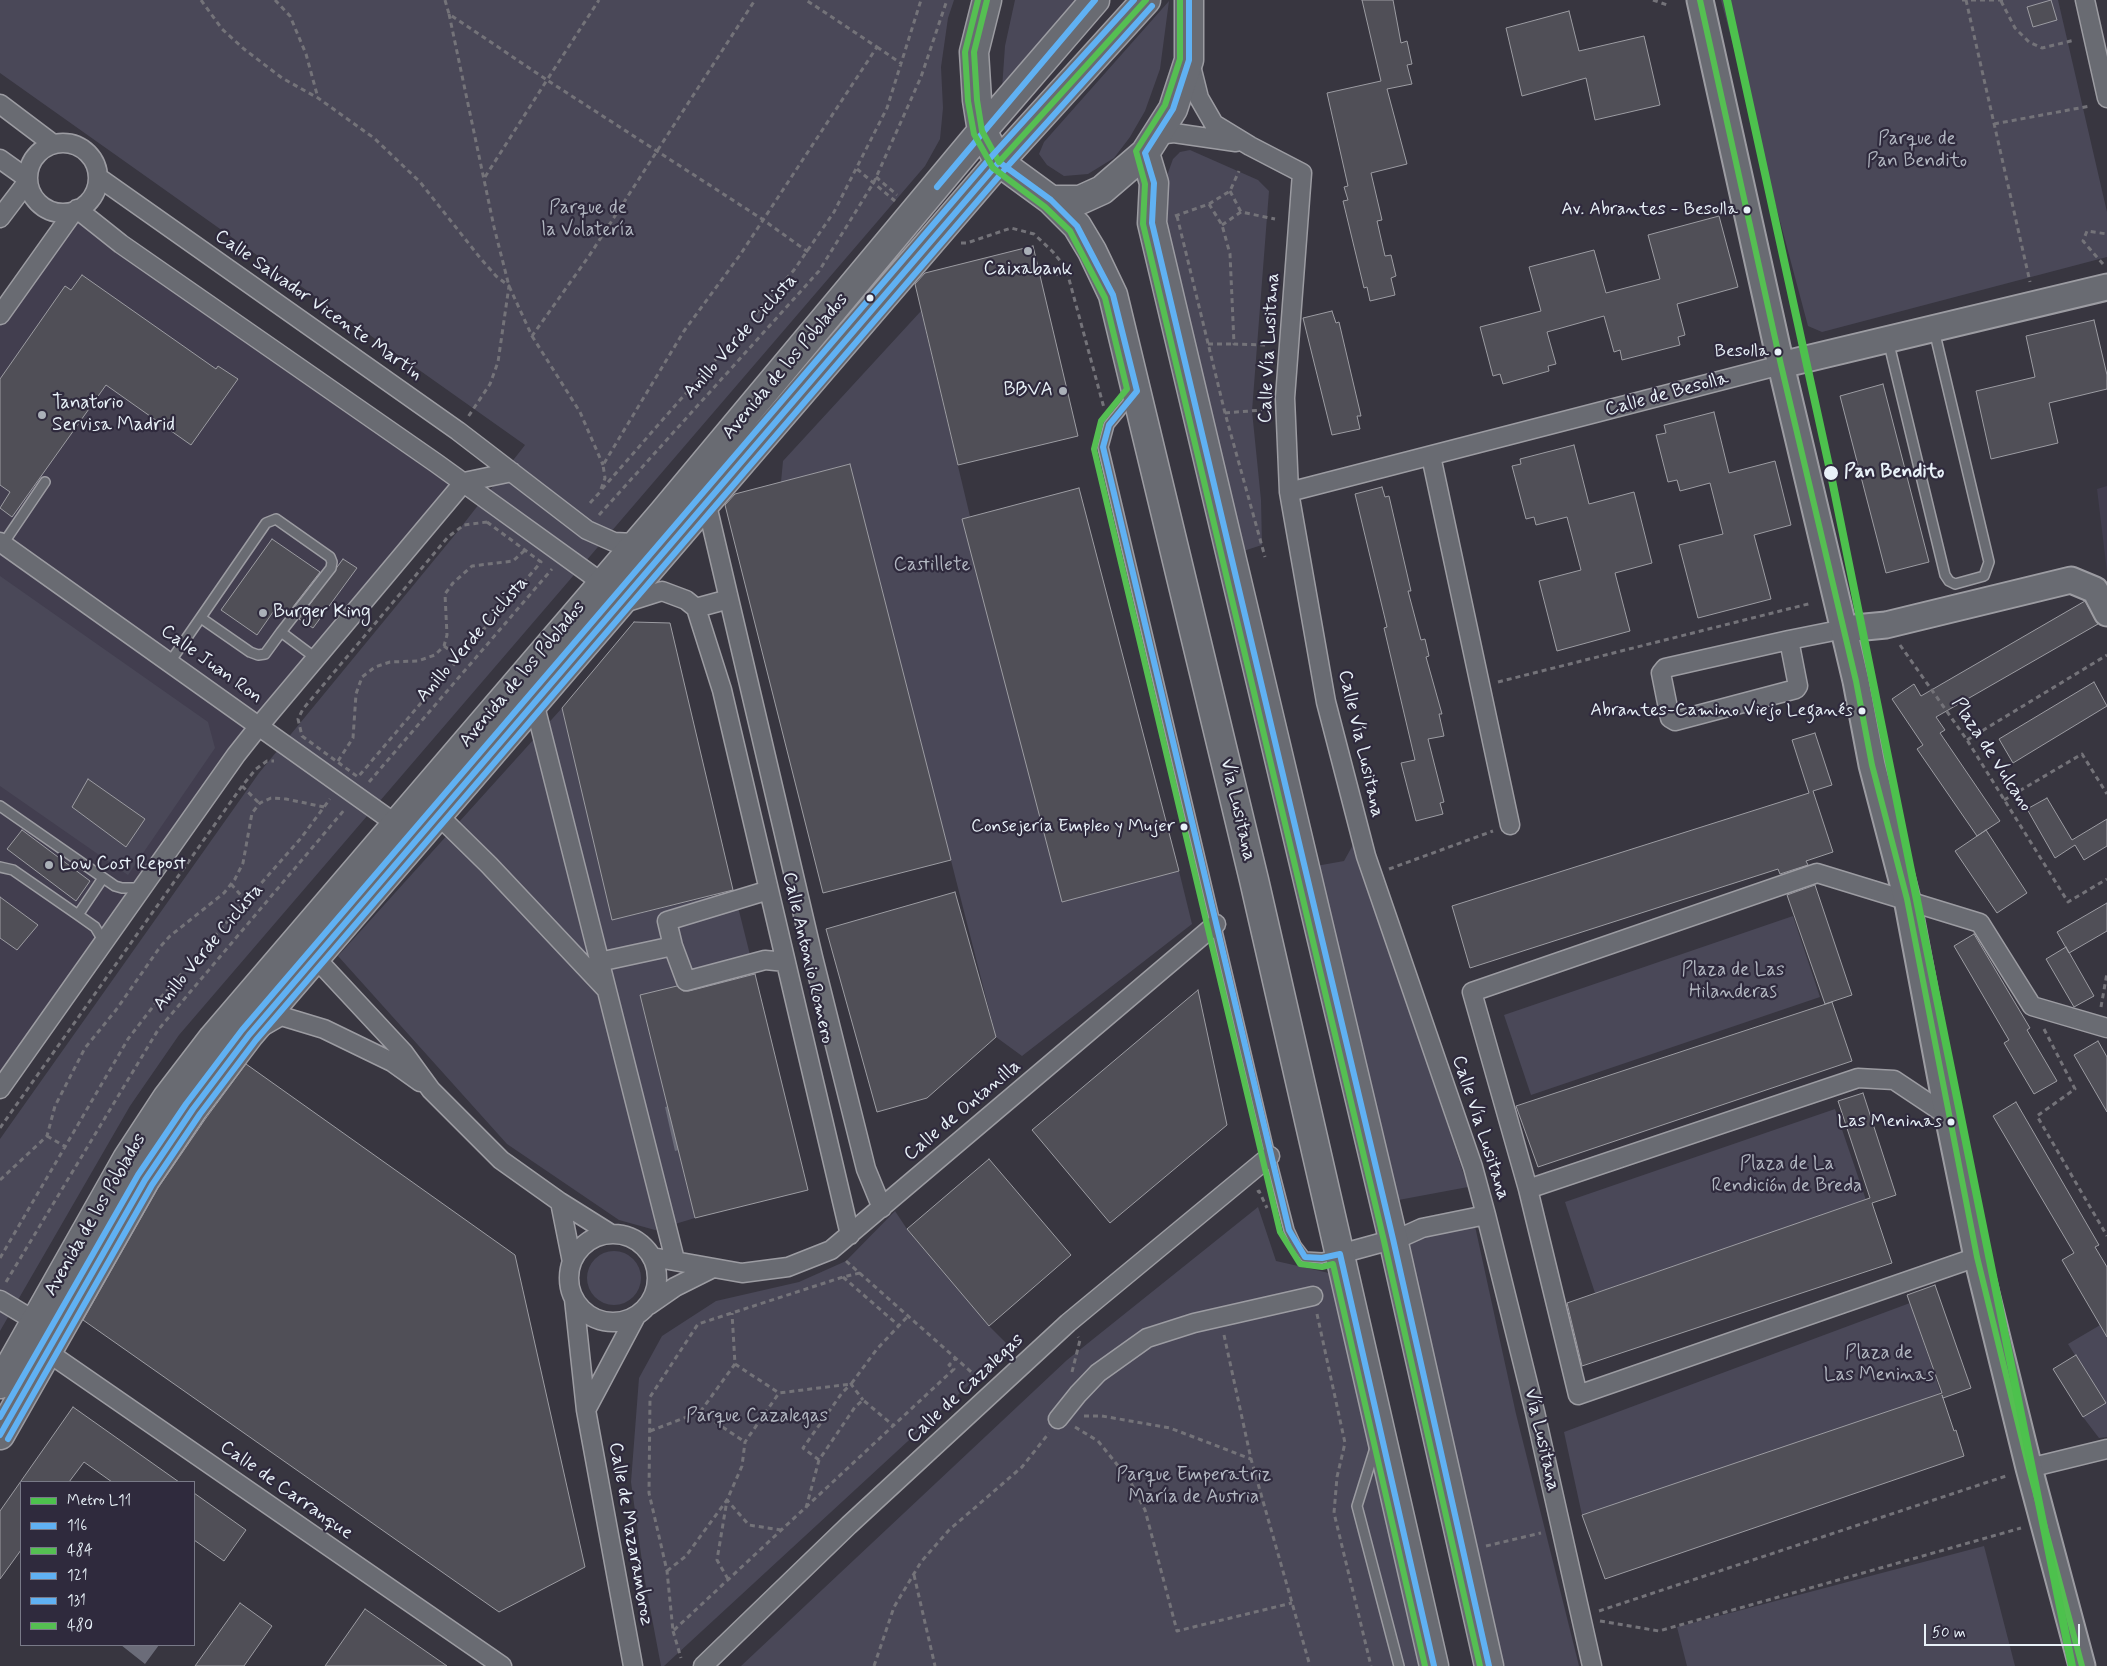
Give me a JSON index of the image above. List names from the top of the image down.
{
  "streets": {
    "main road": ["Avenida de los Poblados", "Vía Lusitana"],
    "street": [
      "Calle Salvador Vicente Martín",
      "Calle Vía Lusitana",
      "Calle de Besolla",
      "Calle Juan Ron",
      "Calle Antonio Romero",
      "Calle de Ontanilla",
      "Calle de Cazalegas",
      "Calle de Carranque",
      "Calle de Mazarambroz"
    ],
    "path": ["Anillo Verde Ciclista", "Plaza de Vulcano"]
  },
  "crossings": [
    ["Calle Salvador Vicente Martín", "Anillo Verde Ciclista"],
    ["Calle Salvador Vicente Martín", "Avenida de los Poblados"],
    ["Anillo Verde Ciclista", "Calle Juan Ron"],
    ["Calle Vía Lusitana", "Calle de Besolla"],
    ["Calle Vía Lusitana", "Vía Lusitana"],
    ["Avenida de los Poblados", "Calle Juan Ron"],
    ["Avenida de los Poblados", "Vía Lusitana"],
    ["Avenida de los Poblados", "Calle Antonio Romero"],
    ["Avenida de los Poblados", "Calle de Carranque"],
    ["Calle Antonio Romero", "Calle de Ontanilla"],
    ["Calle de Ontanilla", "Calle de Mazarambroz"]
  ],
  "parks": [
    "Parque de Pan Bendito",
    "Parque de la Volatería",
    "Castillete",
    "Plaza de Las Hilanderas",
    "Plaza de La Rendición de Breda",
    "Plaza de Las Meninas",
    "Parque Cazalegas",
    "Parque Emperatriz María de Austria"
  ],
  "places": [
    "Av. Abrantes - Besolla",
    "Caixabank",
    "Besolla",
    "BBVA",
    "Tanatorio Servisa Madrid",
    "Pan Bendito",
    "Burger King",
    "Abrantes-Camino Viejo Leganés",
    "Consejería Empleo y Mujer",
    "Low Cost Repost",
    "Las Meninas"
  ],
  "lines": [
    "metro line L11",
    "transit line 116",
    "transit line 484",
    "transit line 131",
    "transit line 480",
    "transit line 121"
  ],
  "legend": [
    "Metro L11",
    "116",
    "484",
    "121",
    "131",
    "480"
  ],
  "scale_bar": "50 m"
}
